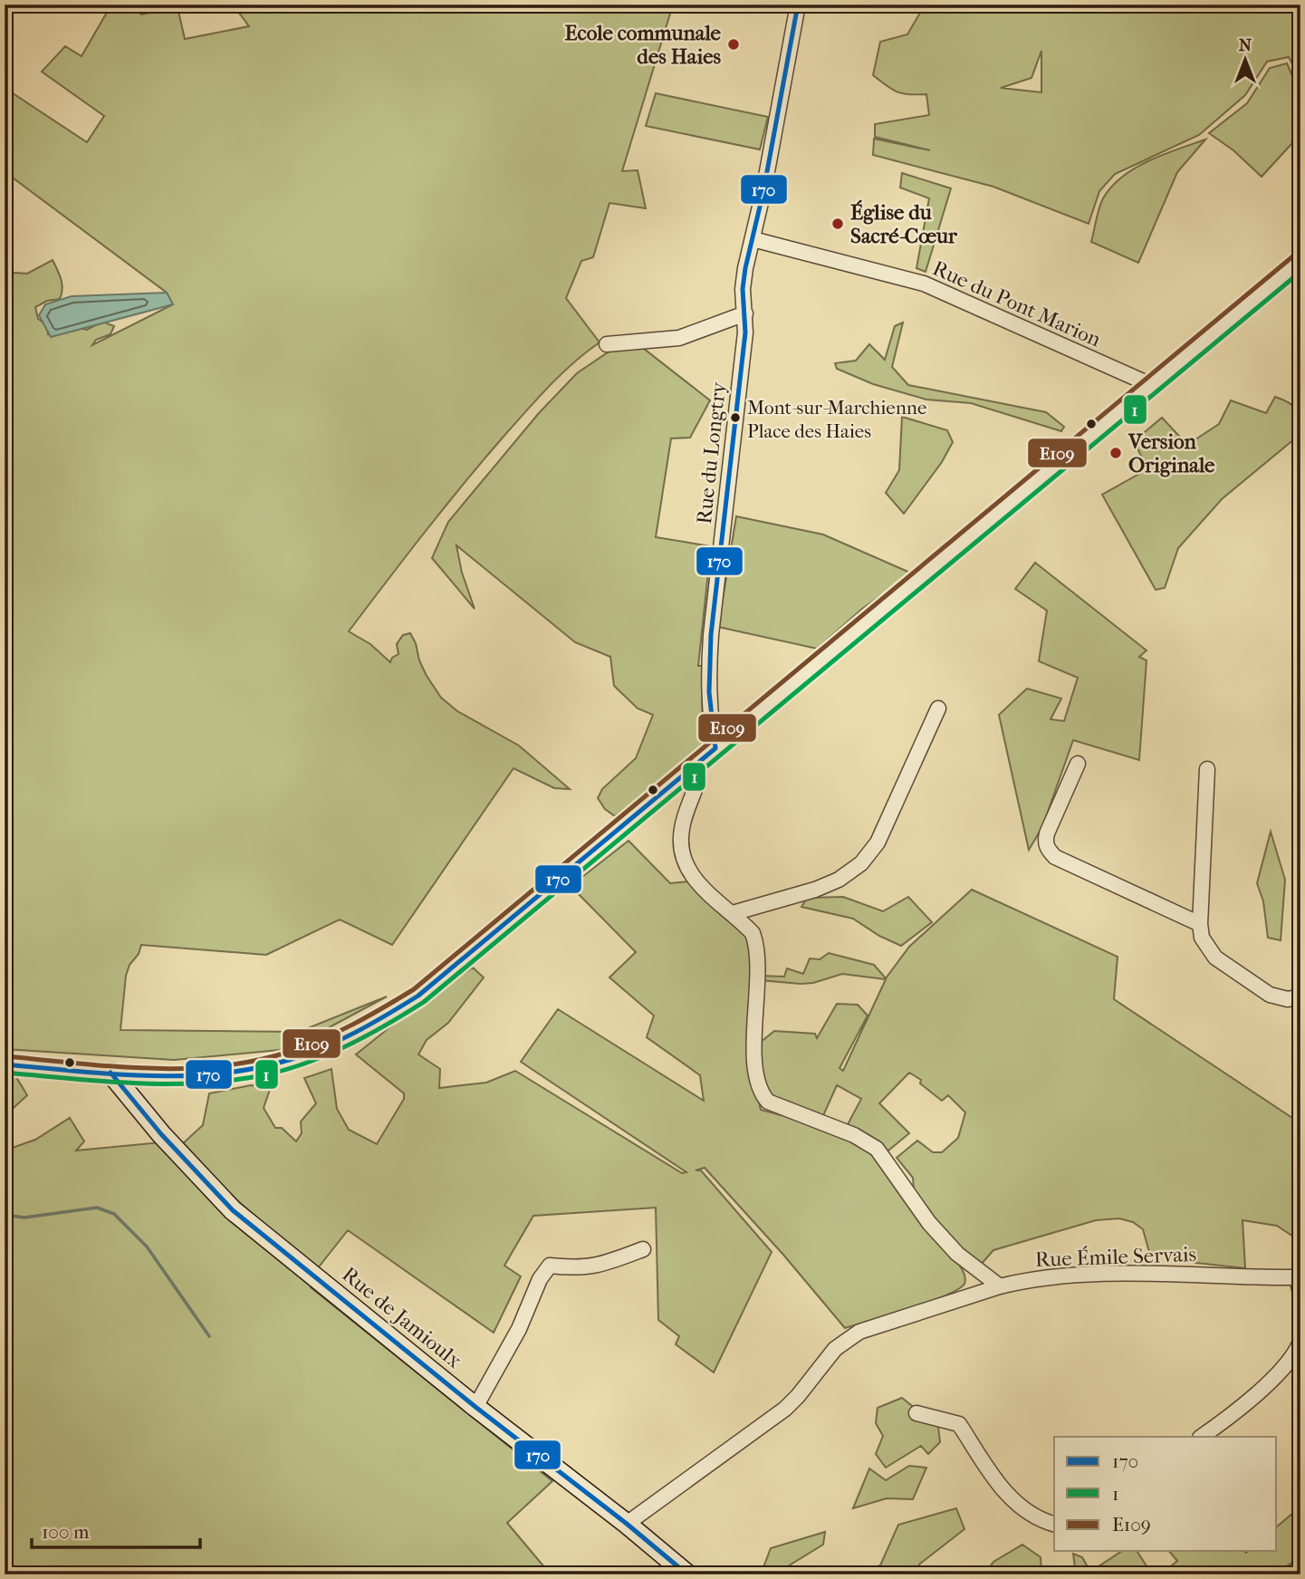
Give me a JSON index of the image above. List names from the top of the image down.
{
  "streets": {
    "main road": ["Rue de Jamioulx"],
    "street": ["Rue du Pont Marion", "Rue du Longtry", "Rue Émile Servais"]
  },
  "crossings": [
    ["Rue du Pont Marion", "Rue du Longtry"],
    ["Rue Émile Servais", "Rue de Jamioulx"]
  ],
  "places": [
    "Ecole communale des Haies",
    "Église du Sacré-Cœur",
    "Mont-sur-Marchienne Place des Haies",
    "Version Originale"
  ],
  "lines": ["transit line 170", "transit line E109", "transit line 1"],
  "legend": ["170", "1", "E109"],
  "scale_bar": "100 m",
  "north": "top"
}
